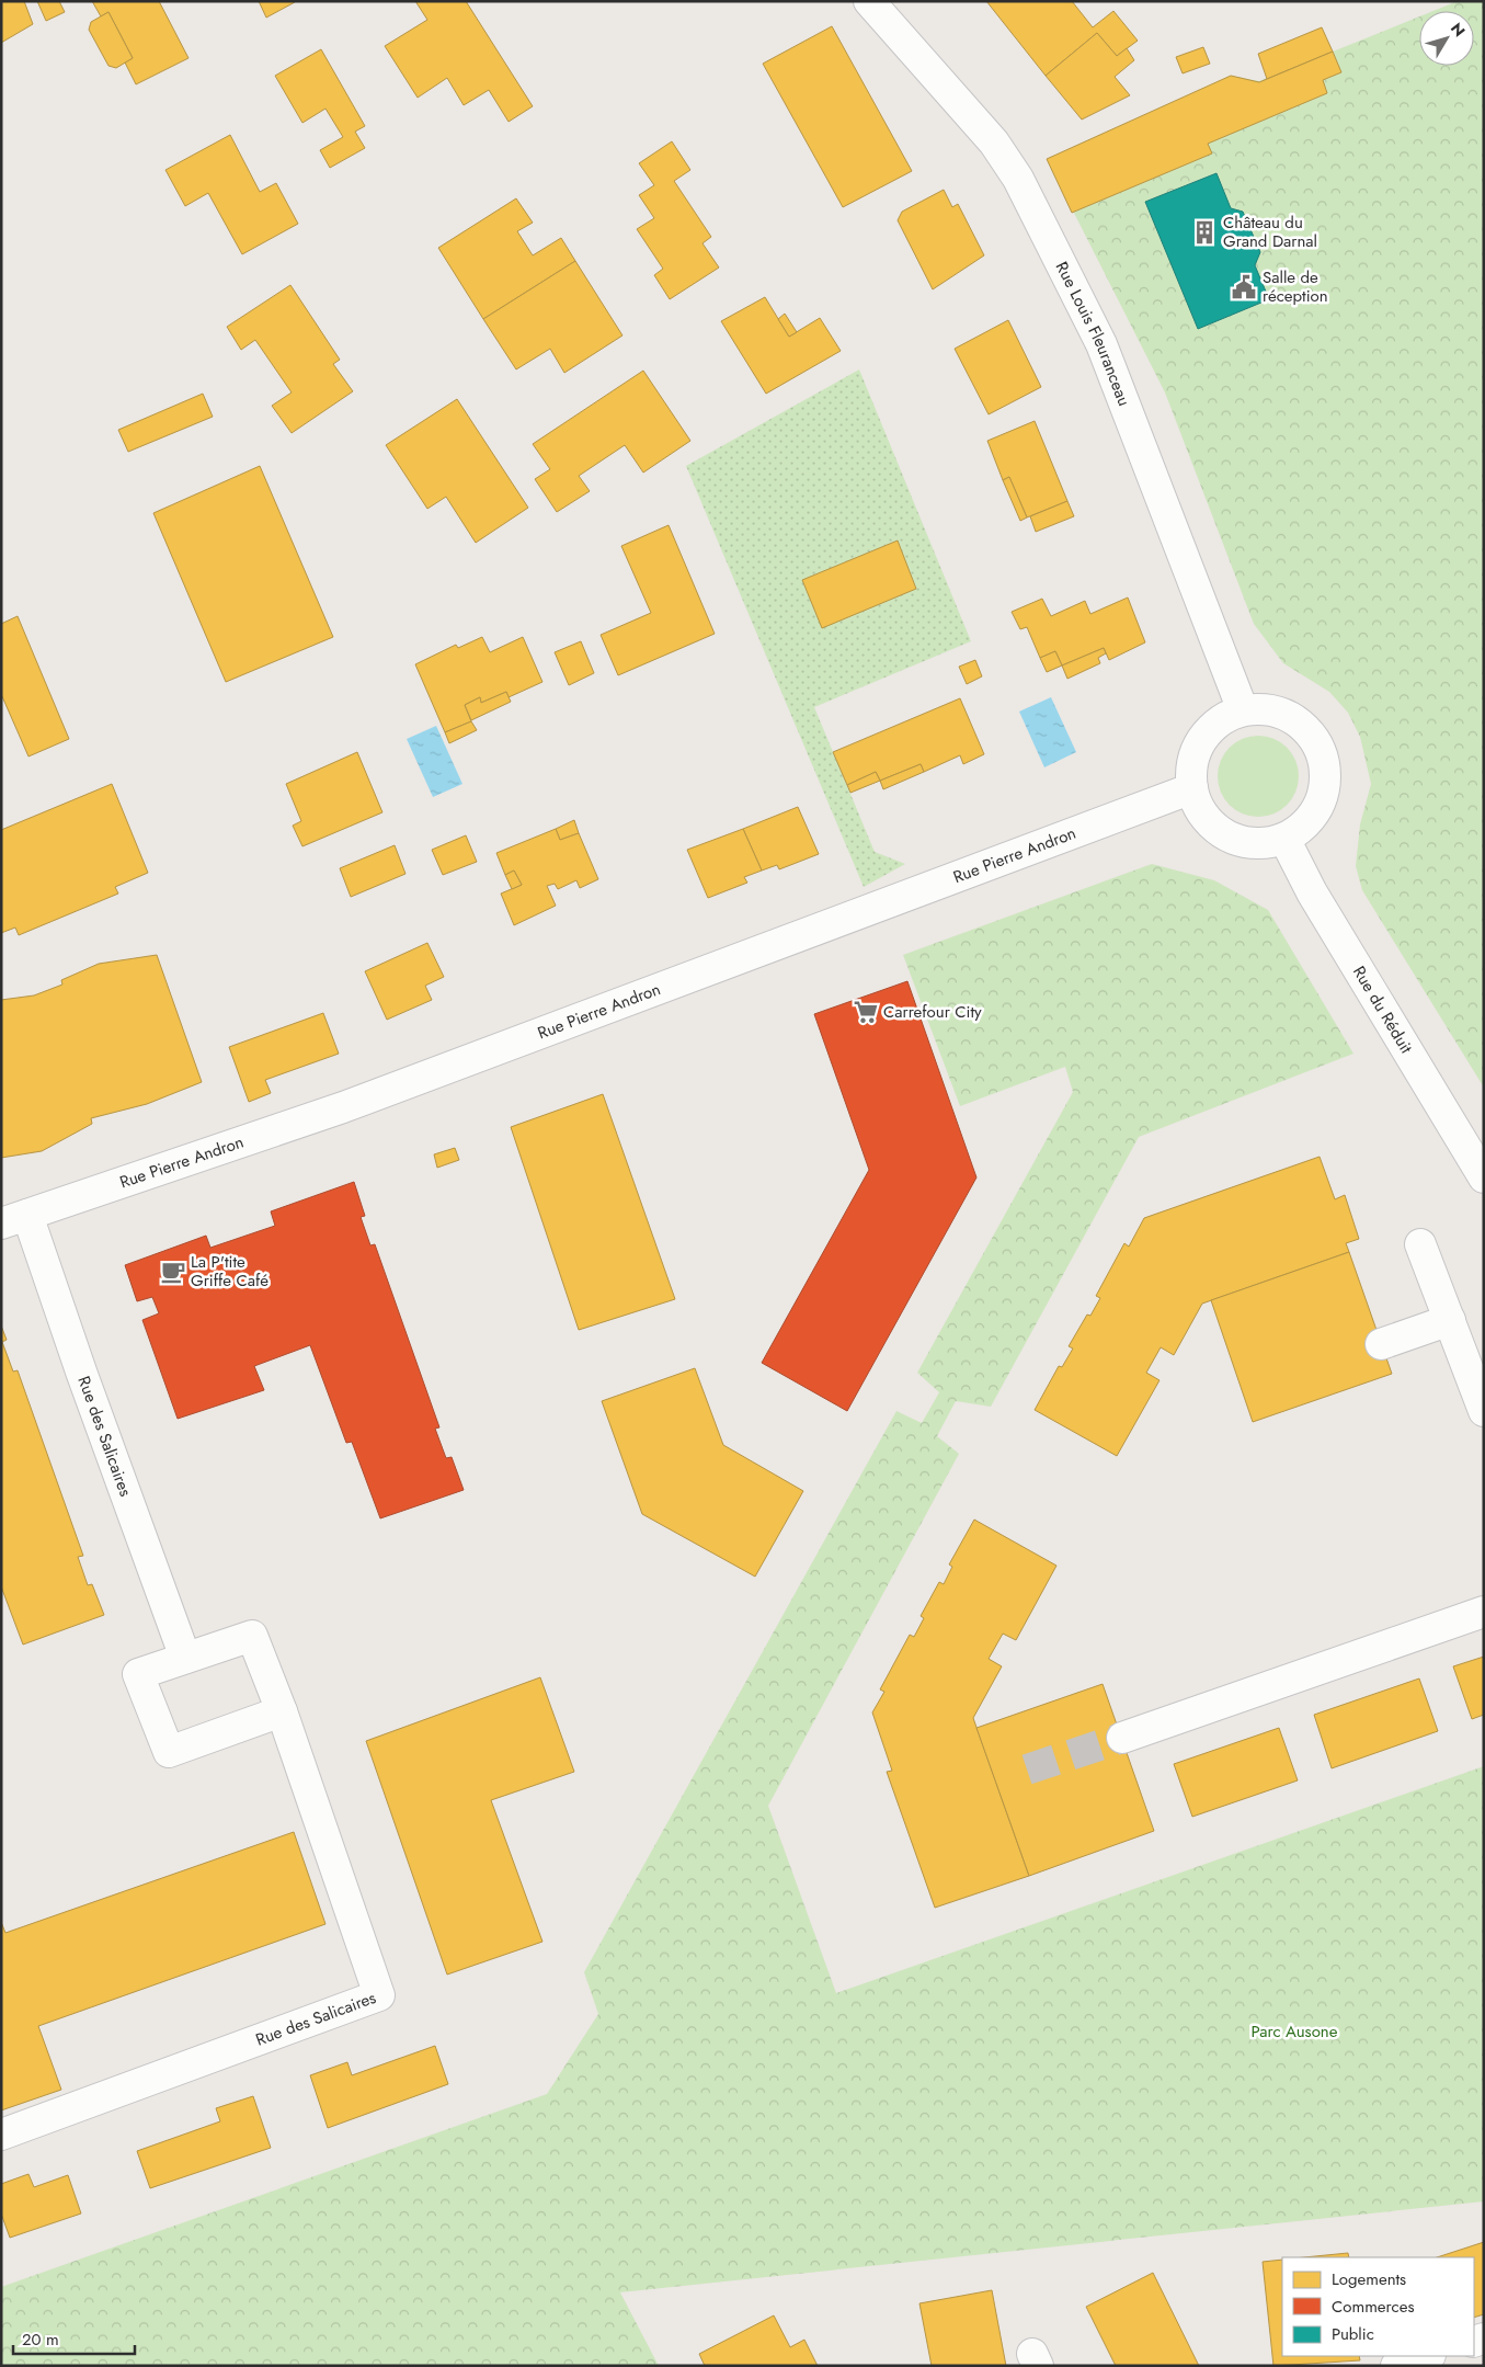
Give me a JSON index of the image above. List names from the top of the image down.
{
  "streets": {
    "street": [
      "Rue Louis Fleuranceau",
      "Rue Pierre Andron",
      "Rue du Réduit",
      "Rue des Salicaires"
    ]
  },
  "crossings": [
    ["Rue Louis Fleuranceau", "Rue Pierre Andron"],
    ["Rue Louis Fleuranceau", "Rue du Réduit"],
    ["Rue Pierre Andron", "Rue du Réduit"],
    ["Rue Pierre Andron", "Rue des Salicaires"]
  ],
  "parks": ["Parc Ausone"],
  "places": {
    "building": ["Château du Grand Darnal"],
    "public building": ["Salle de réception"],
    "supermarket": ["Carrefour City"],
    "cafe": ["La P'tite Griffe Café"]
  },
  "legend": ["Logements", "Commerces", "Public"],
  "scale_bar": "20 m",
  "north": "top right"
}
